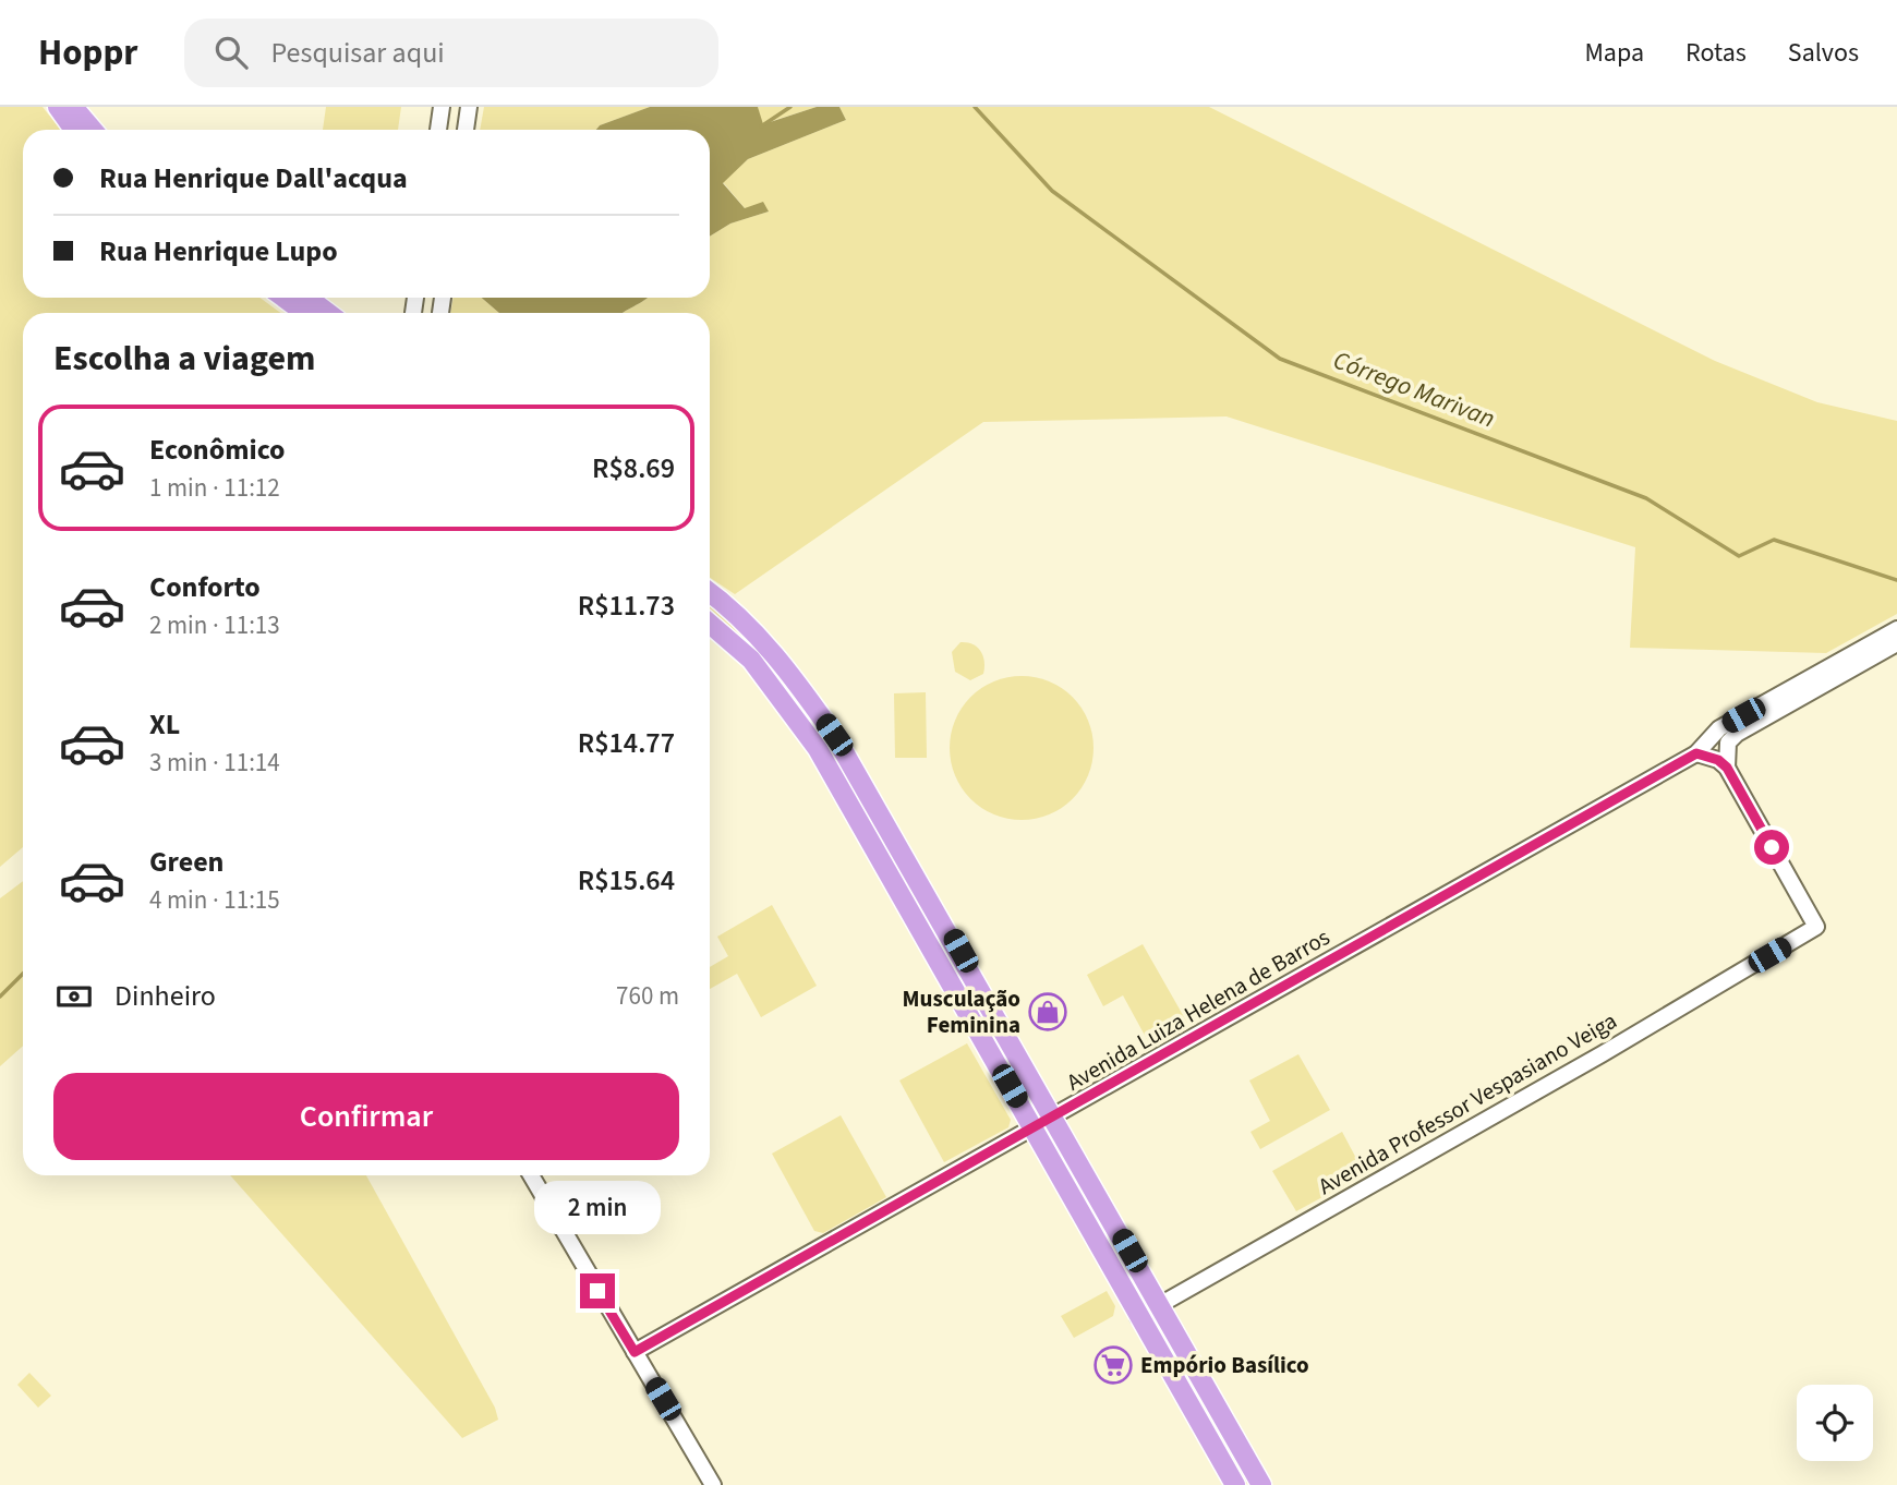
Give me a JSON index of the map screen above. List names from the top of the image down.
{
  "streets": {
    "street": ["Avenida Luiza Helena de Barros", "Avenida Professor Vespasiano Veiga"]
  },
  "crossings": [
    ["Avenida Luiza Helena de Barros", "Avenida Professor Vespasiano Veiga"]
  ],
  "water": ["Córrego Marivan"],
  "places": {
    "shop": ["Musculação Feminina"],
    "supermarket": ["Empório Basílico"]
  },
  "page": {
    "header": "Hoppr",
    "search": "Pesquisar aqui",
    "nav": ["Mapa", "Rotas", "Salvos"],
    "banner": ["Rua Henrique Dall'acqua", "Rua Henrique Lupo"],
    "heading": "Escolha a viagem",
    "list": [
      {
        "name": "Econômico",
        "note": "1 min · 11:12",
        "value": "R$8.69"
      },
      {
        "name": "Conforto",
        "note": "2 min · 11:13",
        "value": "R$11.73"
      },
      {
        "name": "XL",
        "note": "3 min · 11:14",
        "value": "R$14.77"
      },
      {
        "name": "Green",
        "note": "4 min · 11:15",
        "value": "R$15.64"
      }
    ],
    "pay": ["Dinheiro", "760 m"],
    "buttons": "Confirmar",
    "bubble": "2 min"
  }
}
